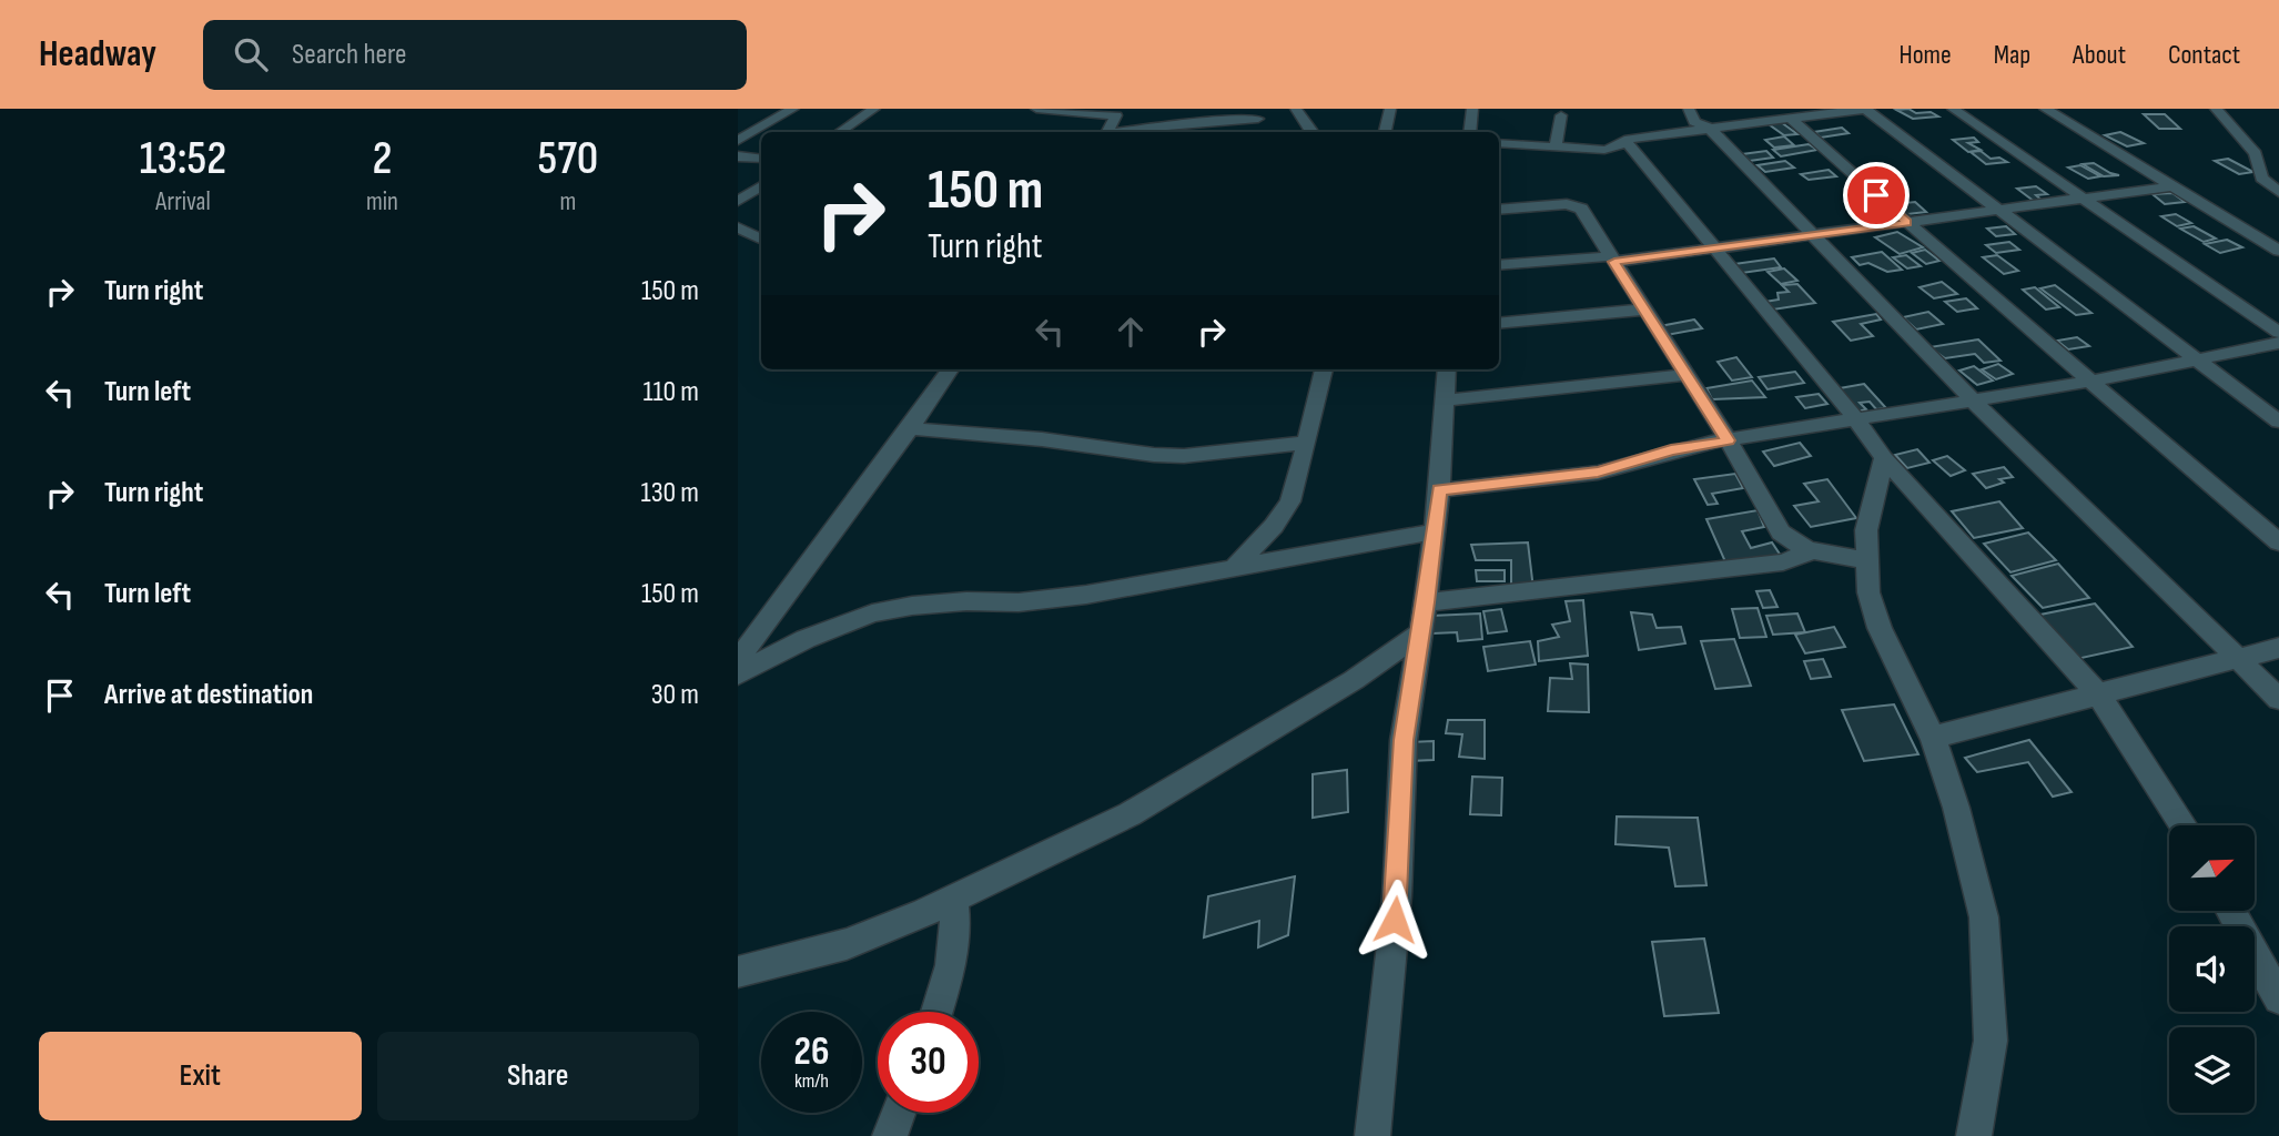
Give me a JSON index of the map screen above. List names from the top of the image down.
{
  "north": "top right",
  "page": {
    "header": "Headway",
    "search": "Search here",
    "nav": [
      "Home",
      "Map",
      "About",
      "Contact"
    ],
    "eta": [
      "13:52",
      "Arrival",
      "2",
      "min",
      "570",
      "m"
    ],
    "turn": ["150 m", "Turn right"],
    "list": [
      {
        "name": "Turn right",
        "value": "150 m"
      },
      {
        "name": "Turn left",
        "value": "110 m"
      },
      {
        "name": "Turn right",
        "value": "130 m"
      },
      {
        "name": "Turn left",
        "value": "150 m"
      },
      {
        "name": "Arrive at destination",
        "value": "30 m"
      }
    ],
    "speed": "26 km/h",
    "limit": "30",
    "buttons": ["Exit", "Share"]
  }
}
